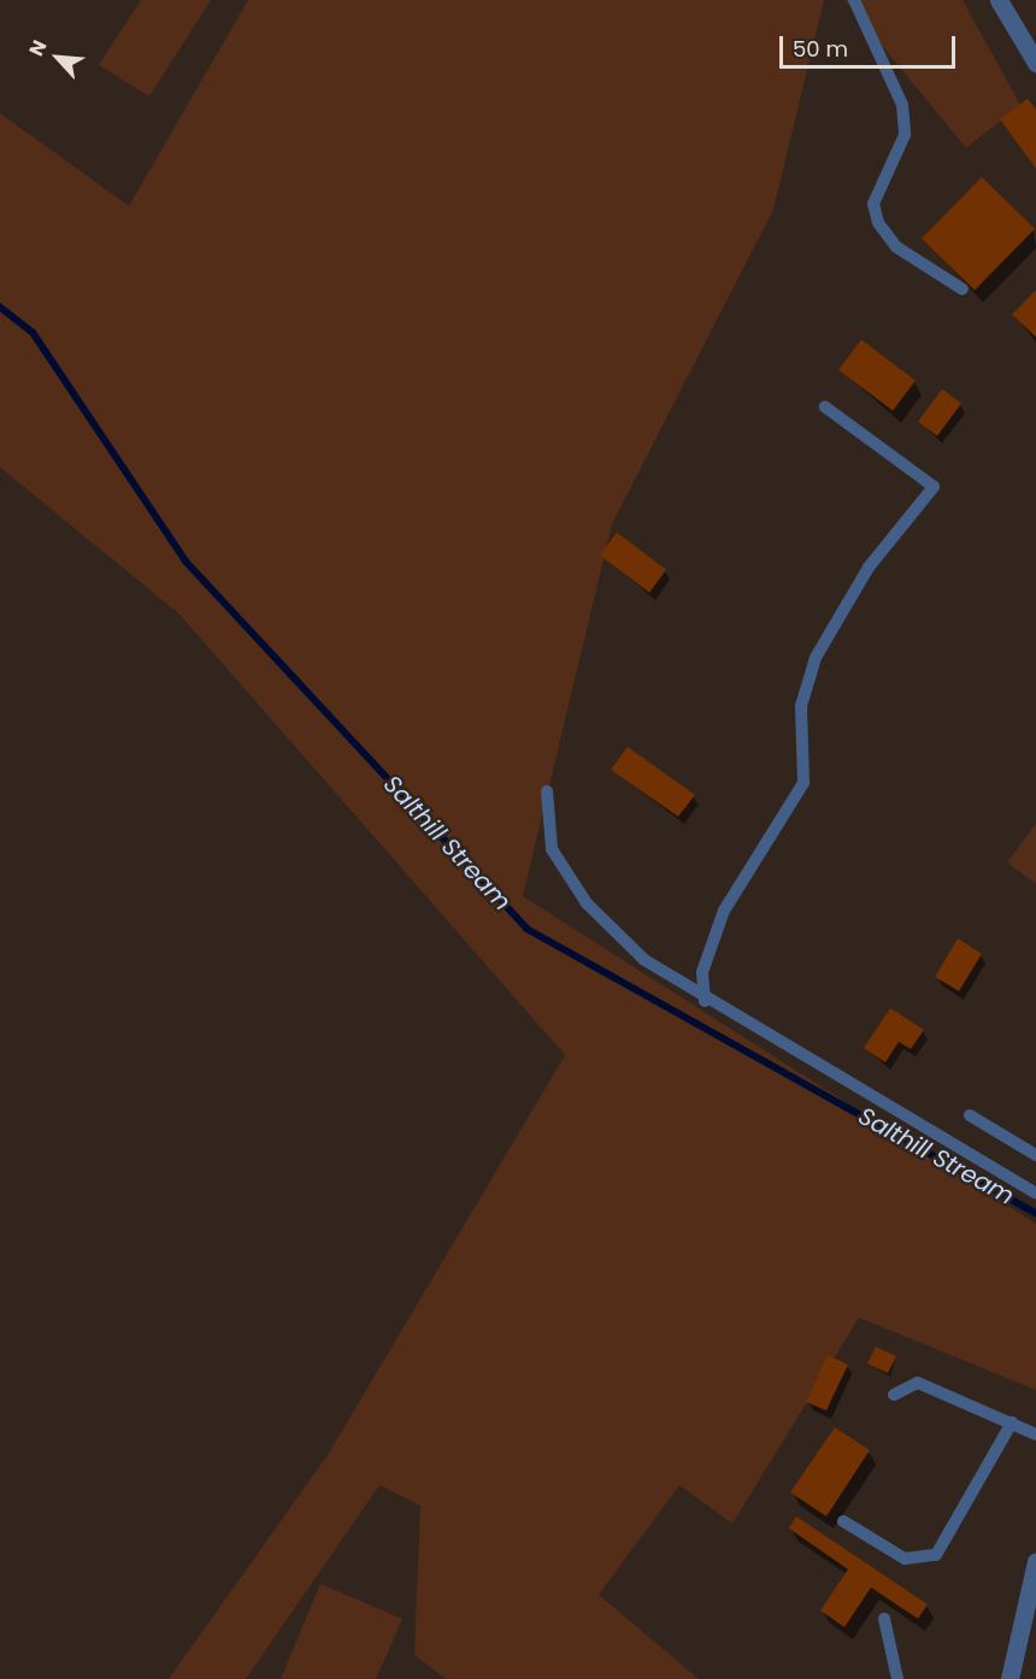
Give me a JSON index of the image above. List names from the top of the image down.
{
  "water": ["Salthill Stream"],
  "scale_bar": "50 m",
  "north": "top left"
}
